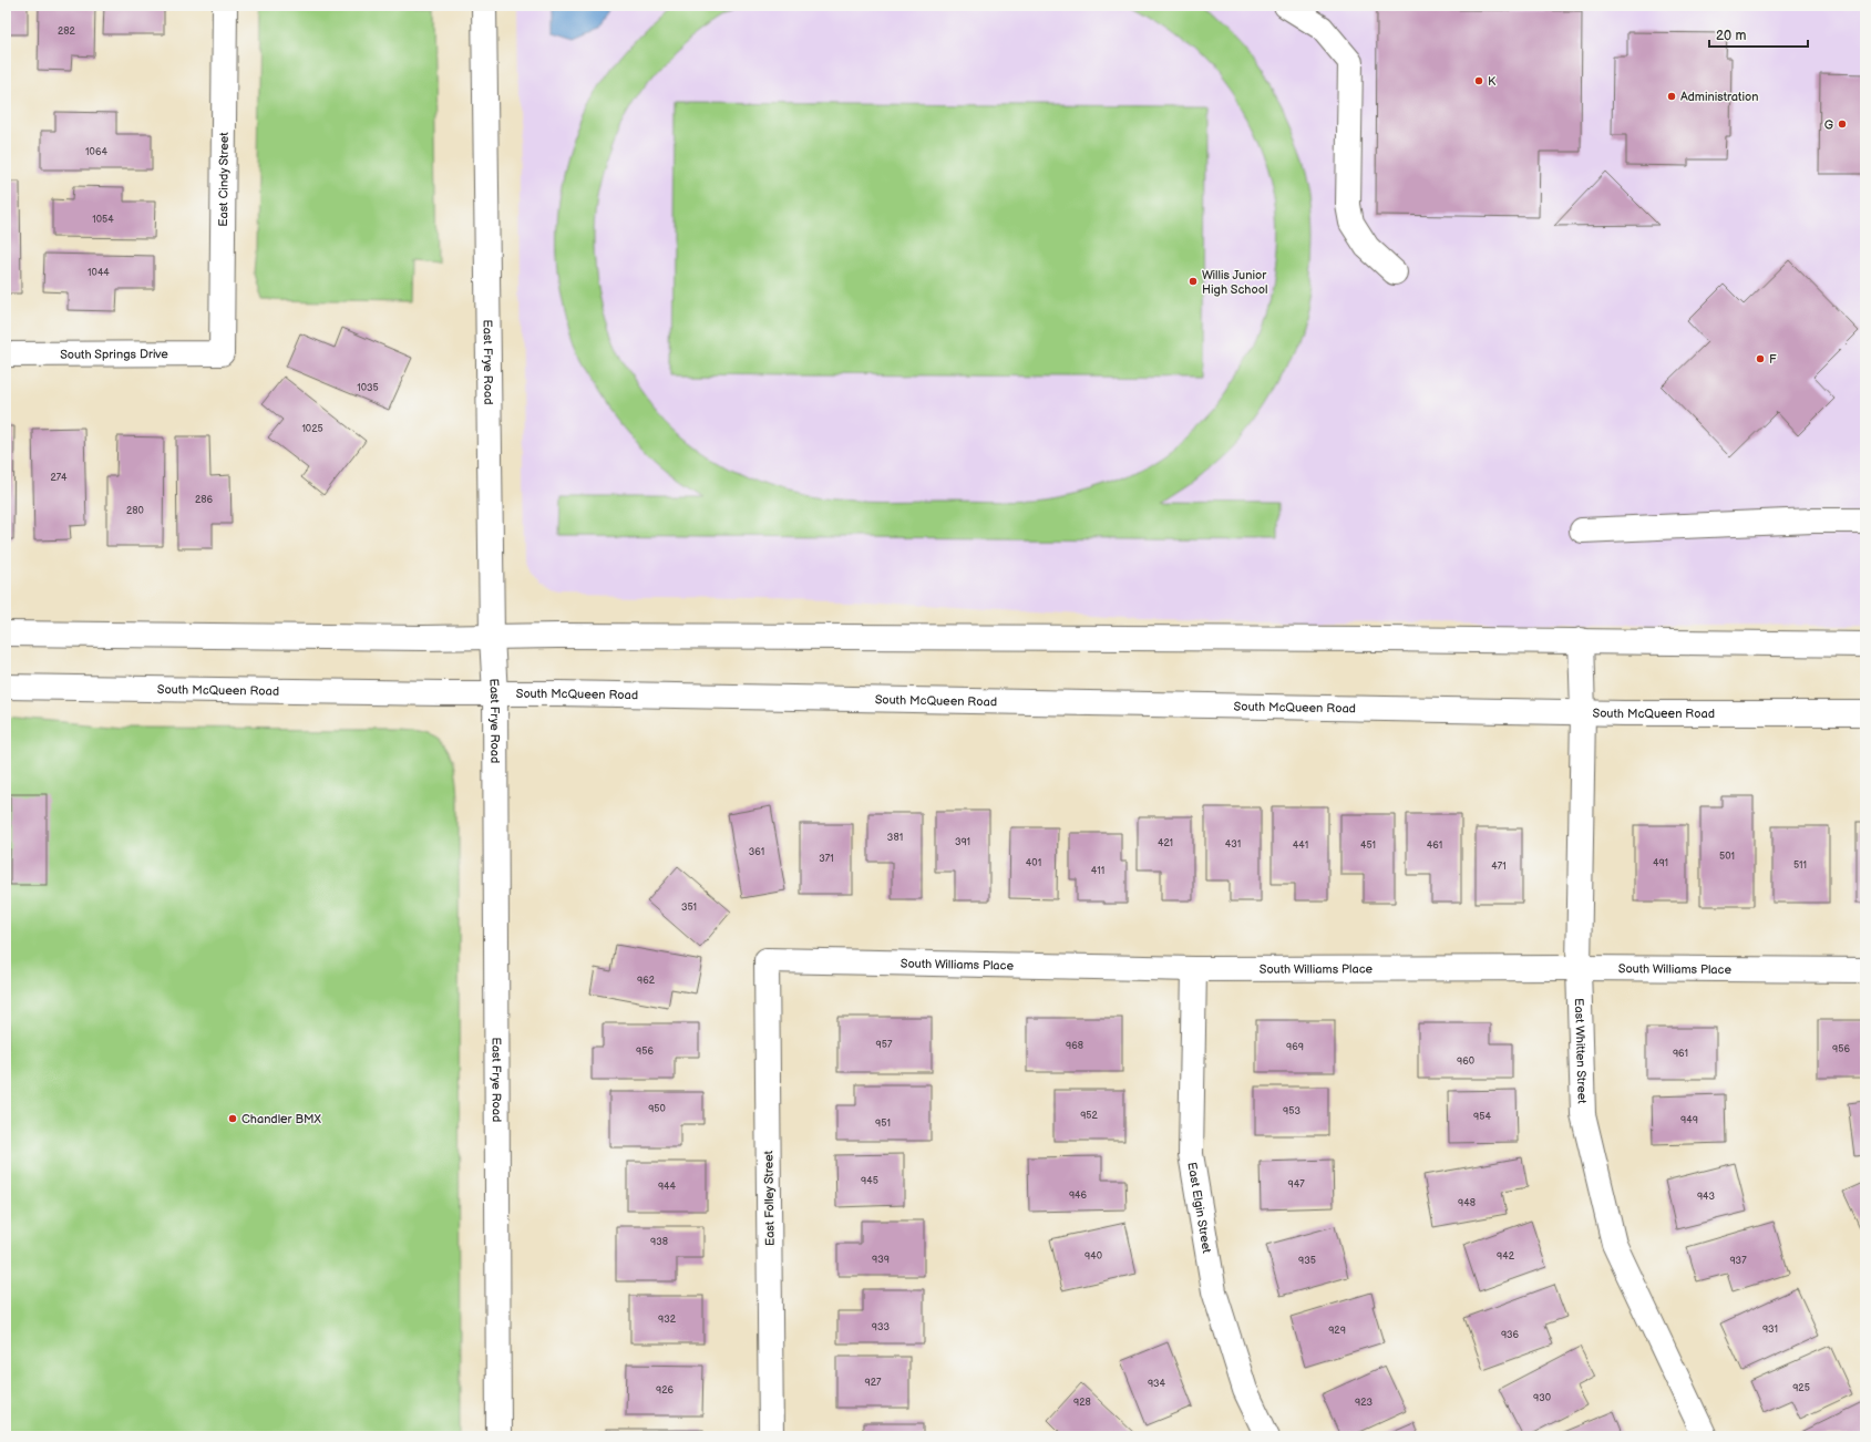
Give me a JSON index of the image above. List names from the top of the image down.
{
  "streets": {
    "street": [
      "East Cindy Street",
      "South Springs Drive",
      "East Frye Road",
      "South McQueen Road",
      "South Williams Place",
      "East Whitten Street",
      "East Folley Street",
      "East Elgin Street"
    ]
  },
  "crossings": [
    ["East Cindy Street", "South Springs Drive"],
    ["East Frye Road", "South McQueen Road"],
    ["South McQueen Road", "East Whitten Street"],
    ["South Williams Place", "East Whitten Street"],
    ["South Williams Place", "East Folley Street"],
    ["South Williams Place", "East Elgin Street"]
  ],
  "places": [
    "K",
    "Administration",
    "G",
    "Willis Junior High School",
    "F",
    "Chandler BMX"
  ],
  "house_numbers": [
    "282",
    "1064",
    "1054",
    "1044",
    "1035",
    "1025",
    "274",
    "286",
    "280",
    "381",
    "391",
    "421",
    "431",
    "441",
    "451",
    "461",
    "361",
    "501",
    "371",
    "401",
    "491",
    "511",
    "471",
    "411",
    "351",
    "962",
    "957",
    "968",
    "969",
    "956",
    "956",
    "961",
    "960",
    "950",
    "953",
    "952",
    "954",
    "949",
    "951",
    "945",
    "947",
    "944",
    "946",
    "943",
    "948",
    "938",
    "940",
    "942",
    "939",
    "935",
    "937",
    "932",
    "933",
    "931",
    "929",
    "936",
    "927",
    "934",
    "925",
    "926",
    "930",
    "928",
    "923"
  ],
  "scale_bar": "20 m"
}
